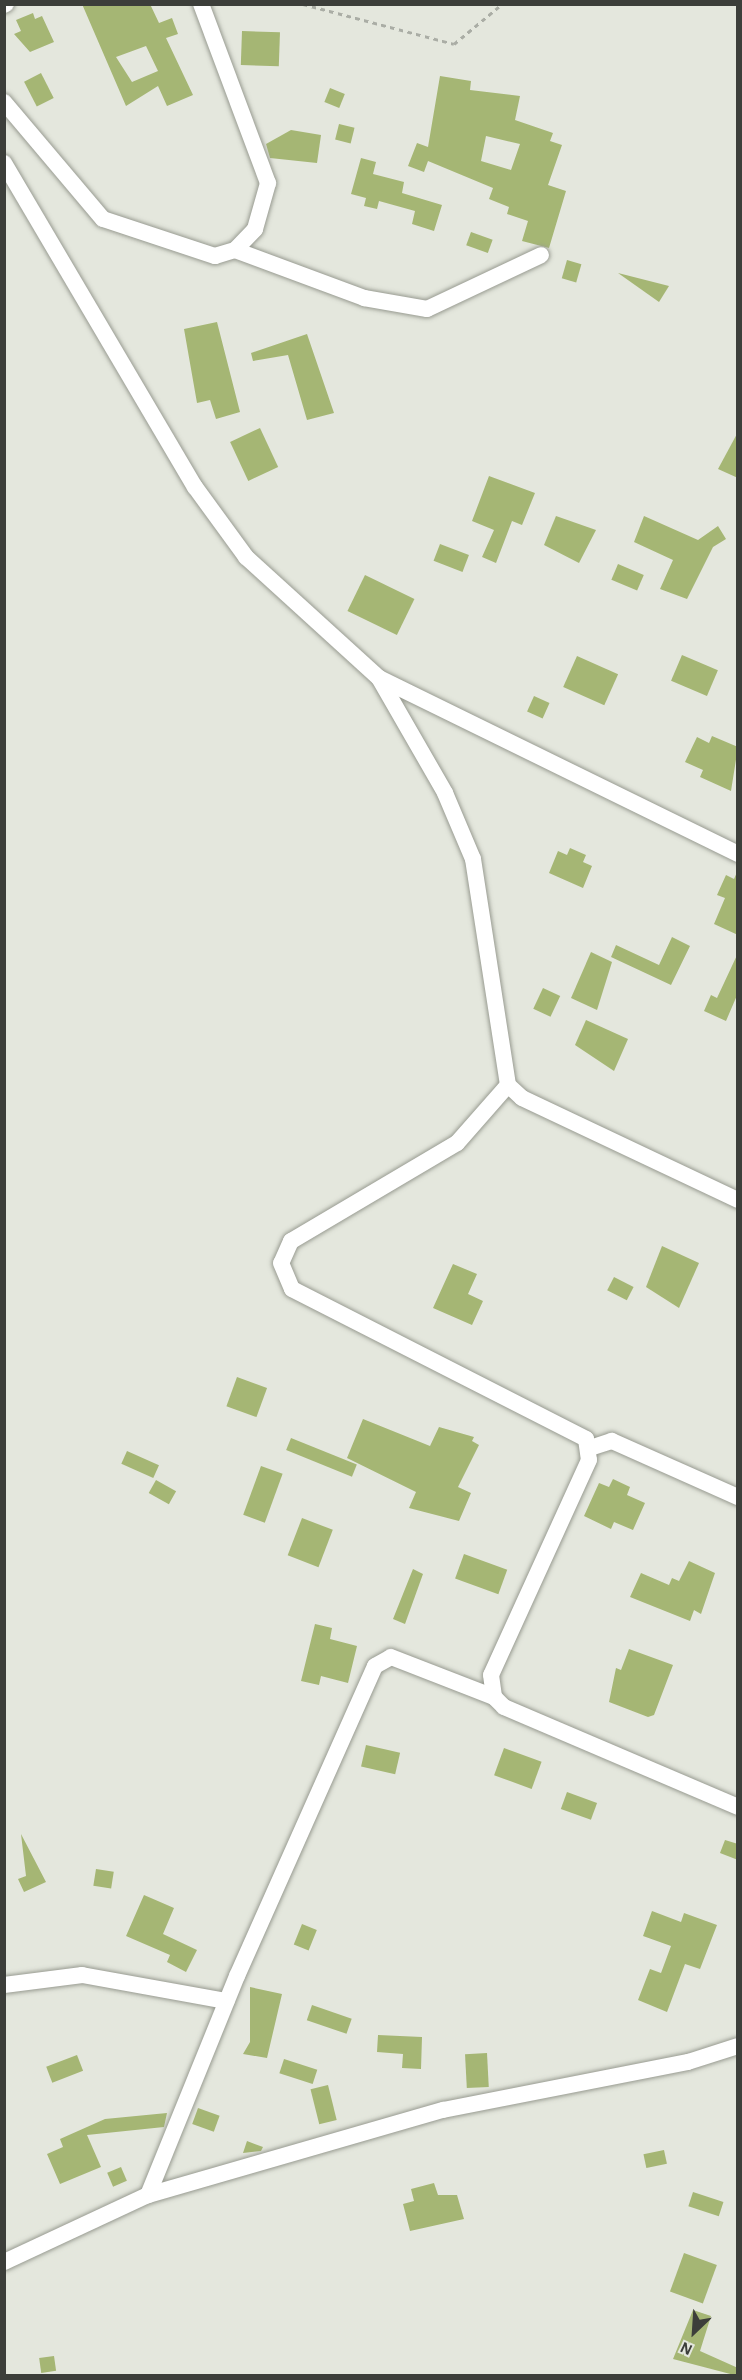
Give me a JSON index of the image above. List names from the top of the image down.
{
  "north": "bottom left"
}
